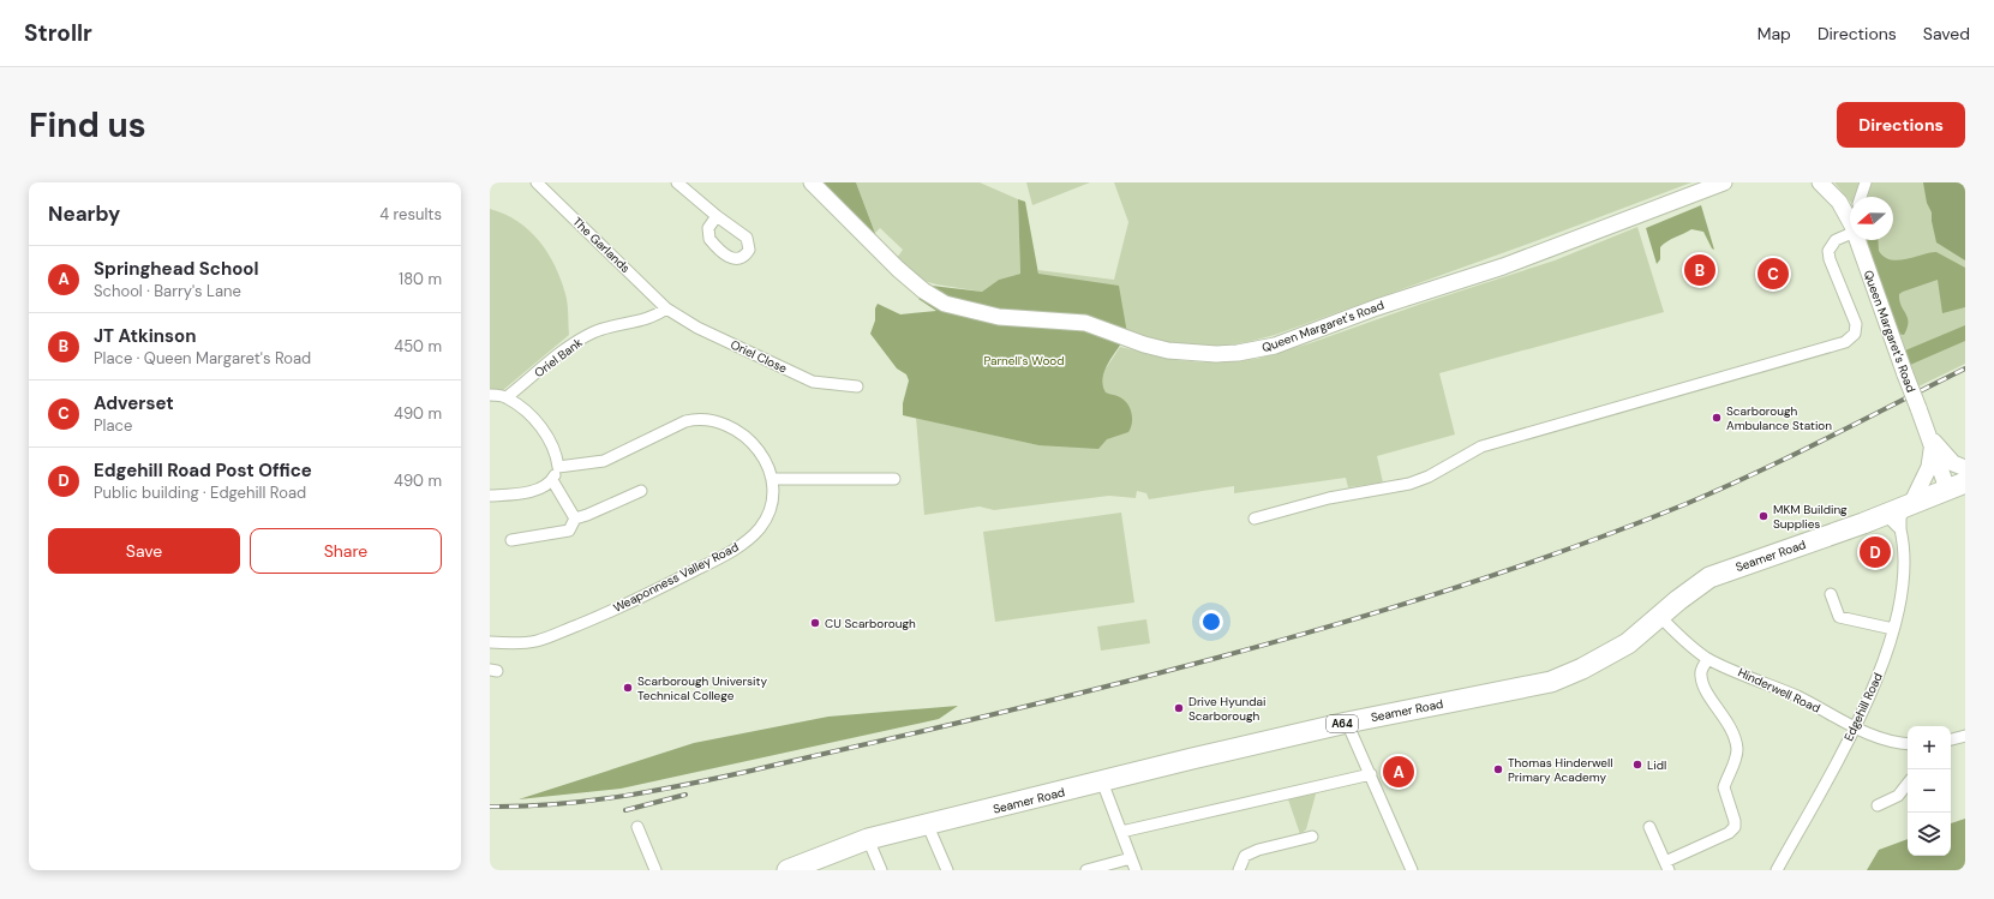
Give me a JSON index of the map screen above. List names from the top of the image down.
{
  "streets": {
    "highway": ["Seamer Road", "A64"],
    "main road": ["Queen Margaret's Road"],
    "street": [
      "The Garlands",
      "Oriel Close",
      "Oriel Bank",
      "Weaponness Valley Road",
      "Hinderwell Road",
      "Edgehill Road"
    ]
  },
  "crossings": [
    ["The Garlands", "Oriel Close"],
    ["The Garlands", "Oriel Bank"],
    ["Queen Margaret's Road", "Seamer Road"],
    ["Oriel Close", "Oriel Bank"],
    ["Seamer Road", "Hinderwell Road"],
    ["Seamer Road", "Edgehill Road"],
    ["Hinderwell Road", "Edgehill Road"]
  ],
  "parks": ["Parnell's Wood"],
  "places": [
    "Scarborough Ambulance Station",
    "MKM Building Supplies",
    "CU Scarborough",
    "Scarborough University Technical College",
    "Drive Hyundai Scarborough",
    "Lidl",
    "Thomas Hinderwell Primary Academy"
  ],
  "north": "left",
  "page": {
    "header": "Strollr",
    "nav": ["Map", "Directions", "Saved"],
    "buttons": [
      "Directions",
      ["Save", "Share"]
    ],
    "title": "Find us",
    "heading": ["Nearby", "4 results"],
    "list": [
      {
        "mark": "A",
        "name": "Springhead School",
        "note": "School · Barry's Lane",
        "value": "180 m"
      },
      {
        "mark": "B",
        "name": "JT Atkinson",
        "note": "Place · Queen Margaret's Road",
        "value": "450 m"
      },
      {
        "mark": "C",
        "name": "Adverset",
        "note": "Place",
        "value": "490 m"
      },
      {
        "mark": "D",
        "name": "Edgehill Road Post Office",
        "note": "Public building · Edgehill Road",
        "value": "490 m"
      }
    ],
    "pins": [
      "B",
      "C",
      "D",
      "A"
    ],
    "map_buttons": ["+", "−"]
  }
}
